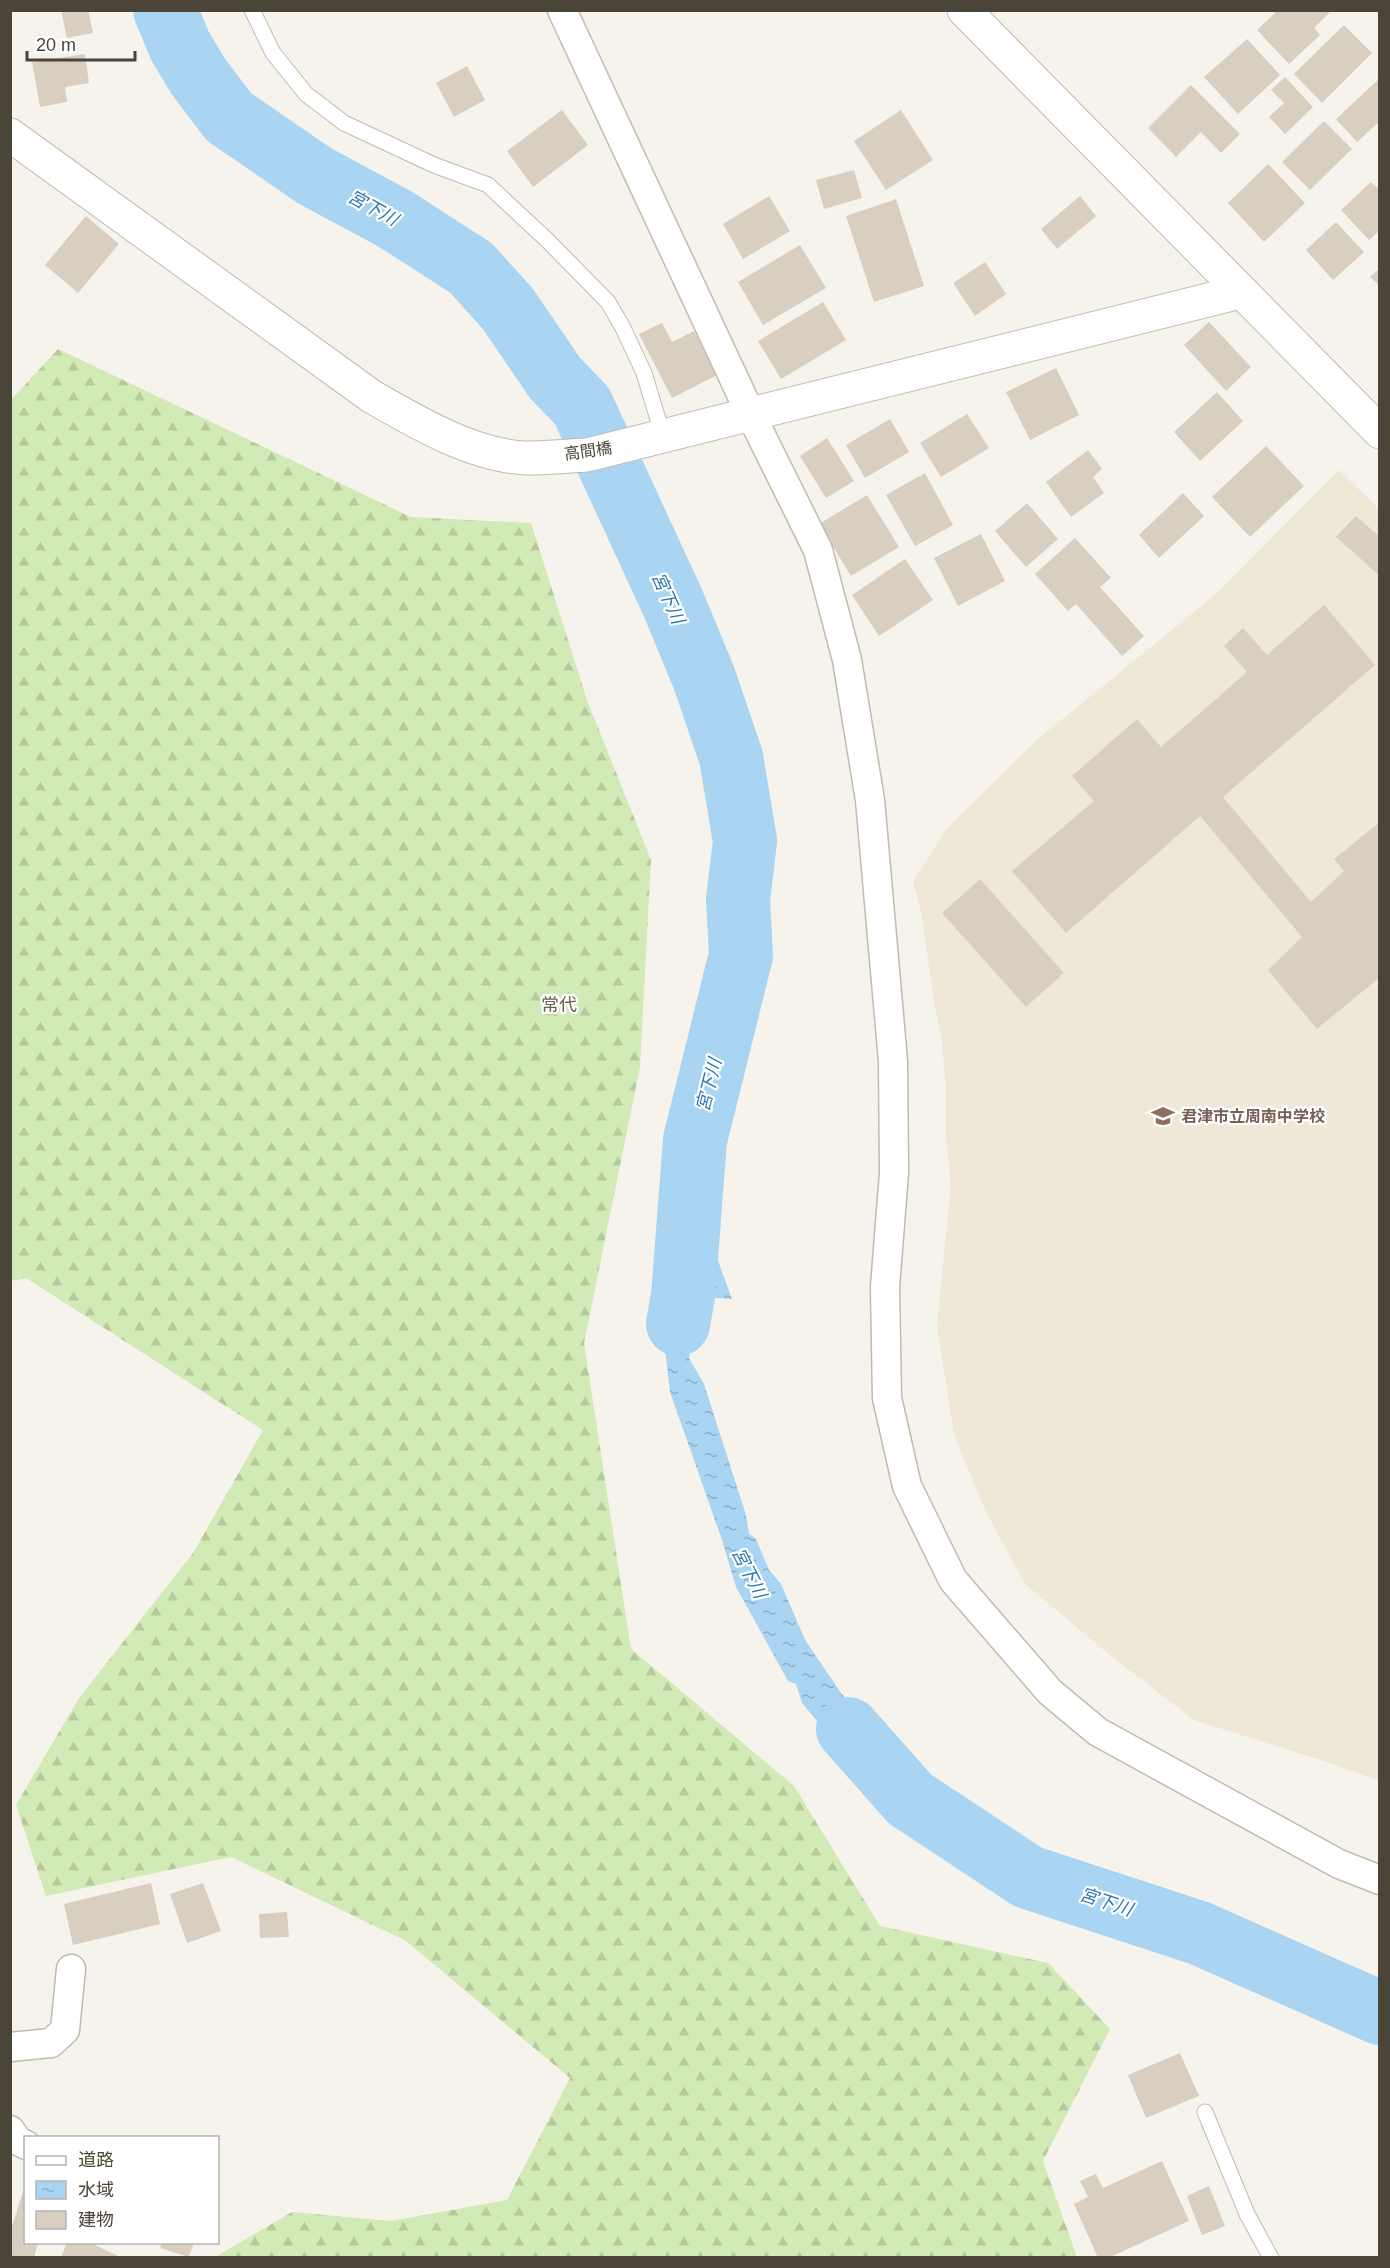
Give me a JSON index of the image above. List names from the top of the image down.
{
  "streets": {
    "street": ["高間橋"]
  },
  "districts": ["常代"],
  "water": ["宮下川"],
  "places": {
    "school or university": ["君津市立周南中学校"]
  },
  "legend": ["道路", "水域", "建物"],
  "scale_bar": "20 m"
}
